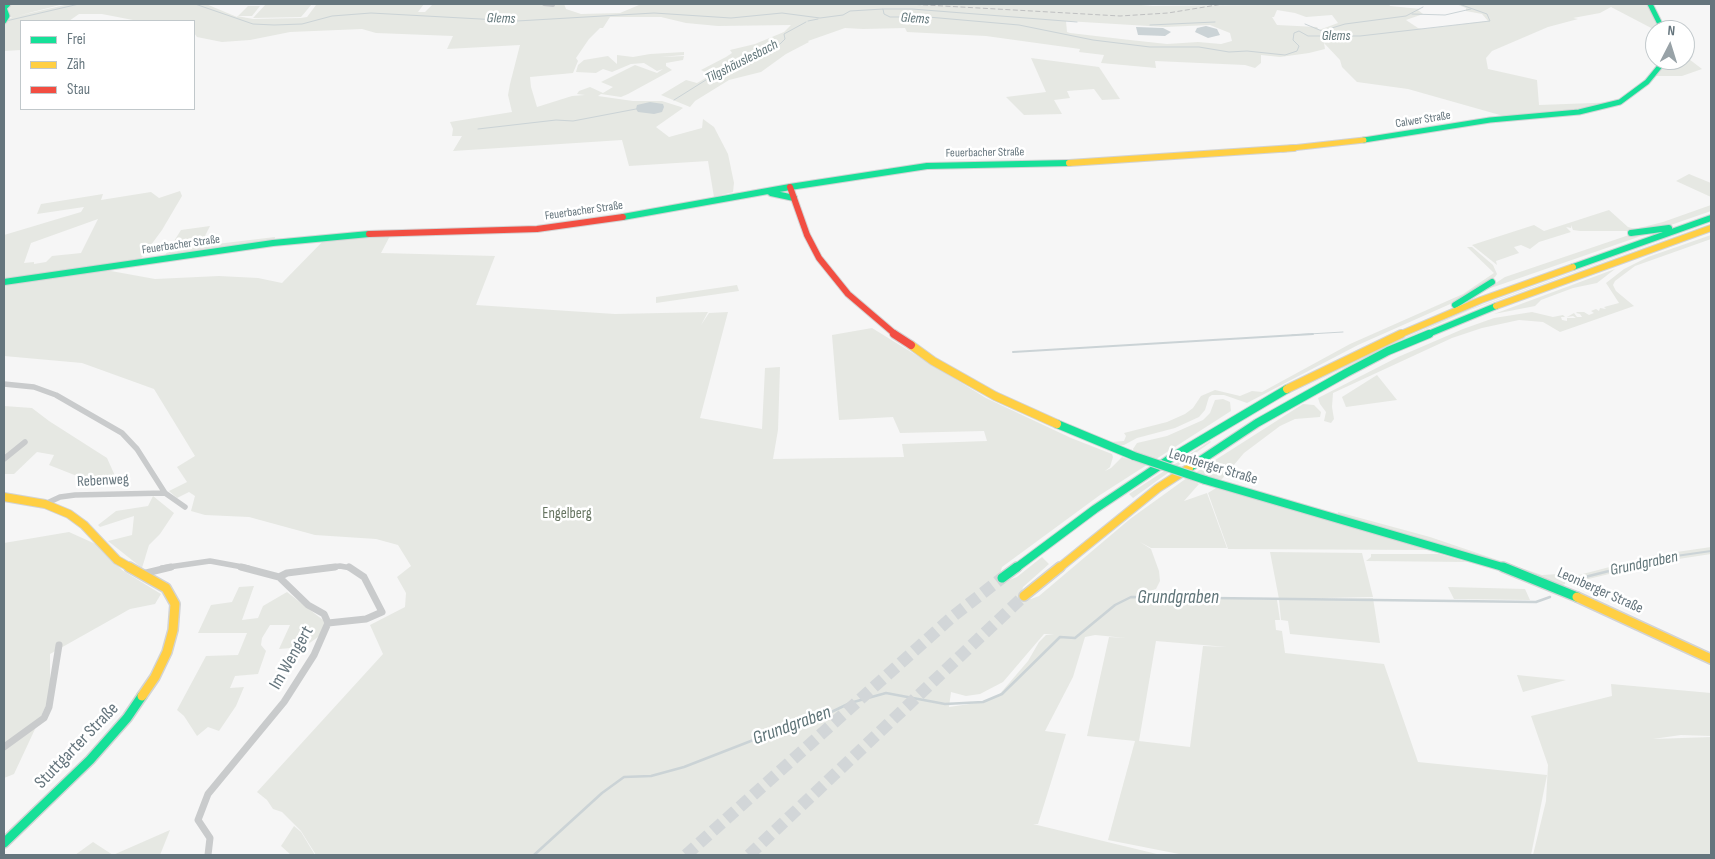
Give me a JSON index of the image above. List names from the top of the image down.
{
  "streets": {
    "main road": [
      "Calwer Straße",
      "Feuerbacher Straße",
      "Leonberger Straße",
      "Stuttgarter Straße"
    ],
    "street": ["Rebenweg", "Im Wengert"]
  },
  "crossings": [
    ["Calwer Straße", "Feuerbacher Straße"],
    ["Feuerbacher Straße", "Leonberger Straße"],
    ["Rebenweg", "Stuttgarter Straße"],
    ["Im Wengert", "Stuttgarter Straße"]
  ],
  "water": ["Glems", "Tilgshäuslesbach", "Grundgraben"],
  "parks": ["Engelberg"],
  "legend": ["Frei", "Zäh", "Stau"],
  "north": "top"
}
